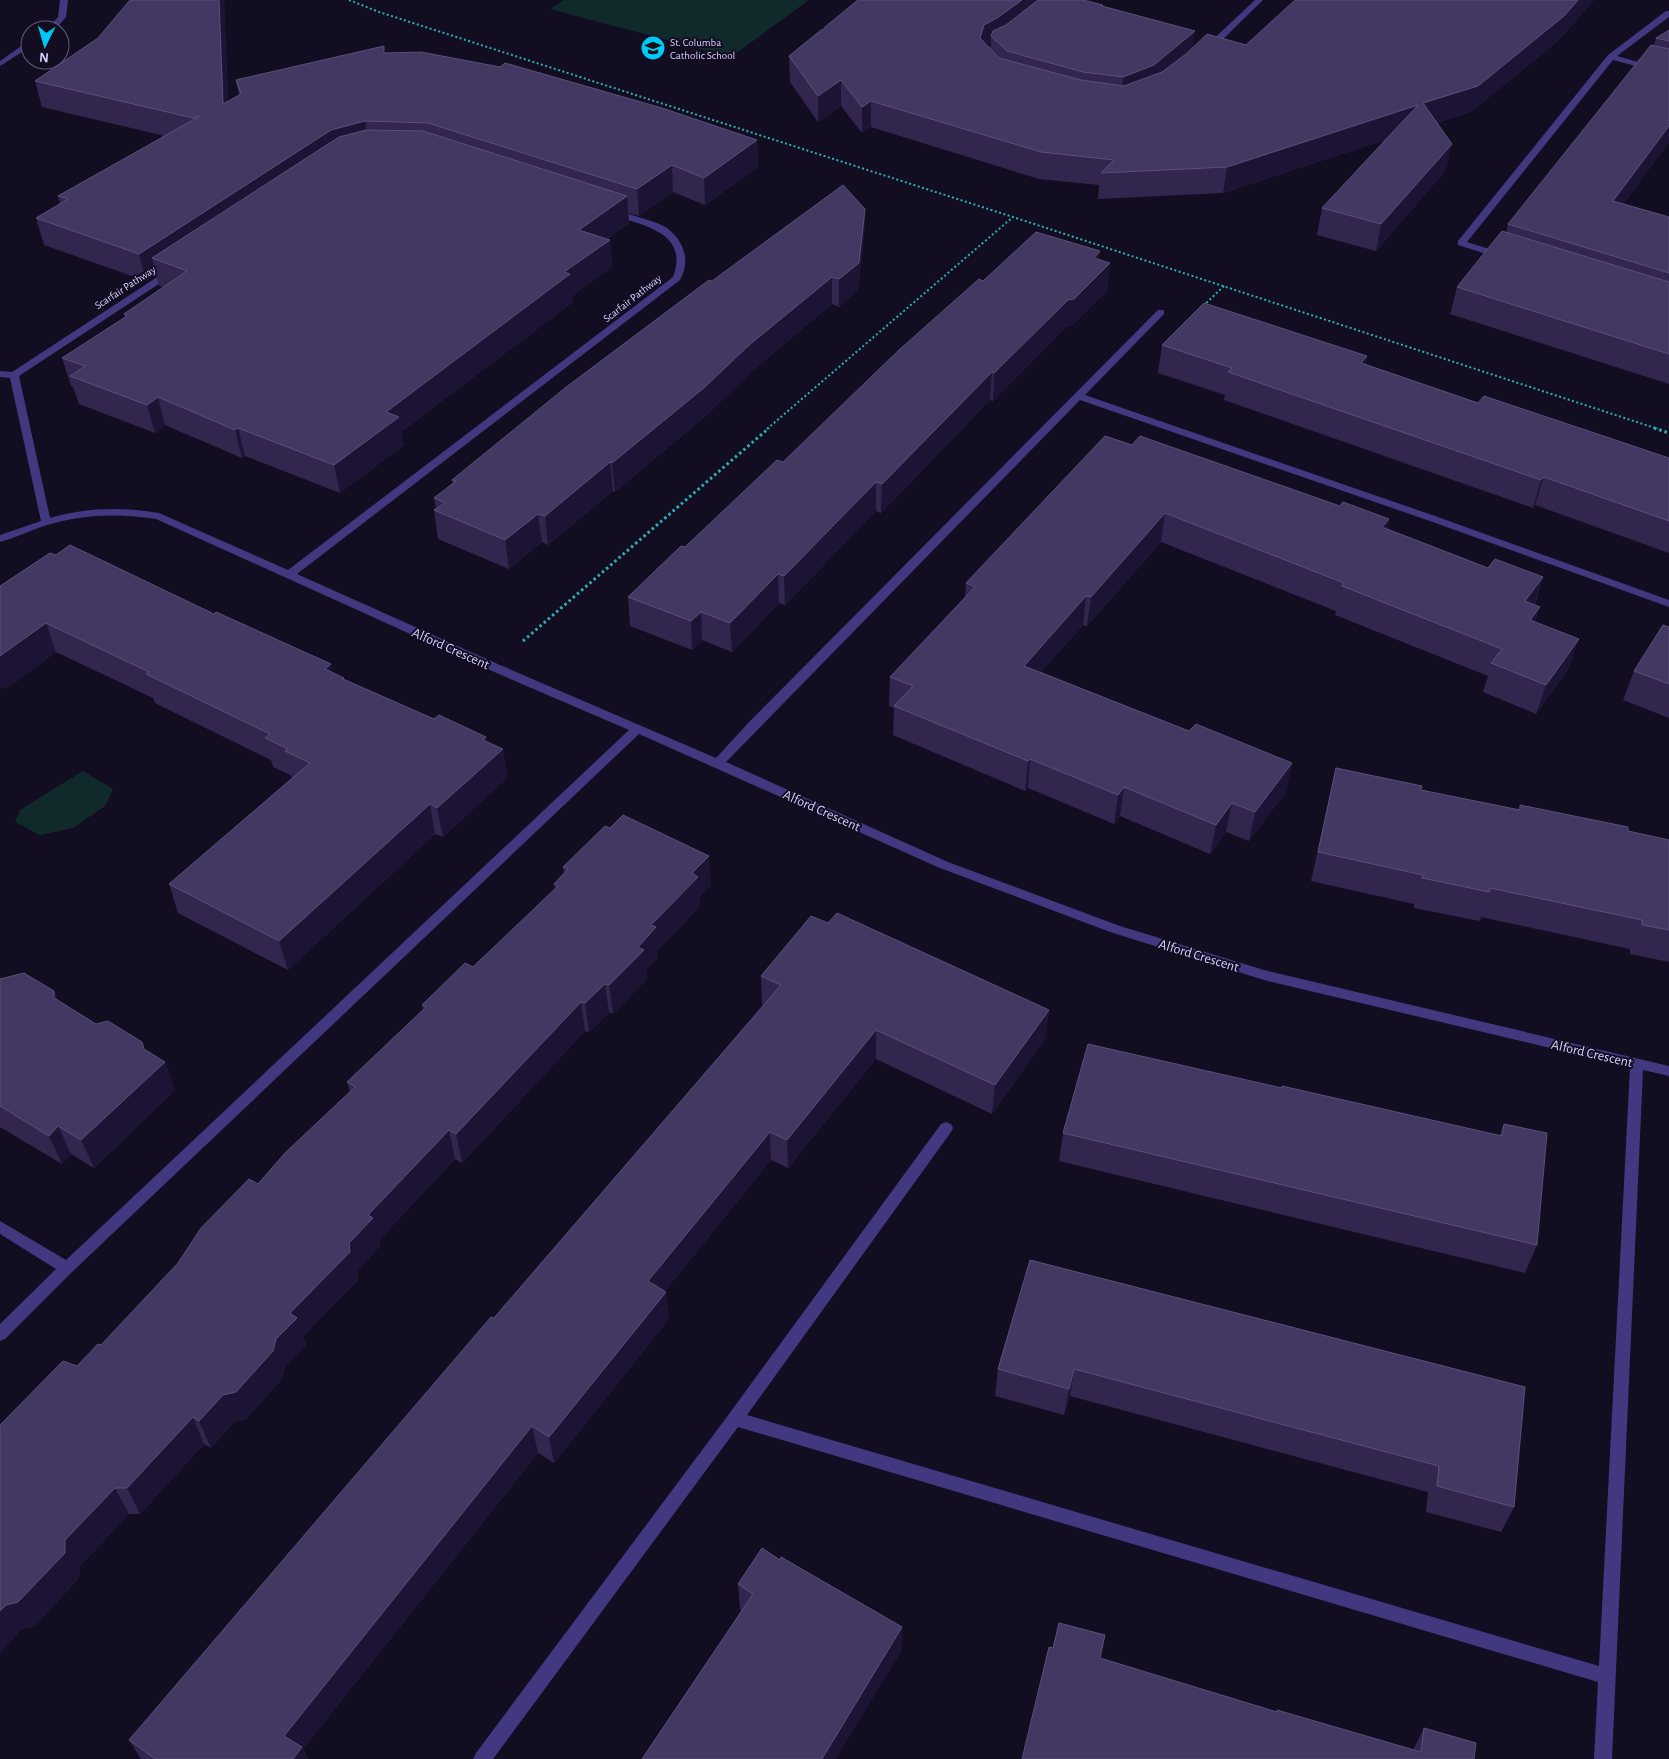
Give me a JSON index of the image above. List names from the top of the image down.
{
  "streets": {
    "street": ["Scarfair Pathway", "Alford Crescent"]
  },
  "crossings": [
    ["Scarfair Pathway", "Alford Crescent"]
  ],
  "places": {
    "school or university": ["St. Columba Catholic School"]
  },
  "north": "bottom"
}
